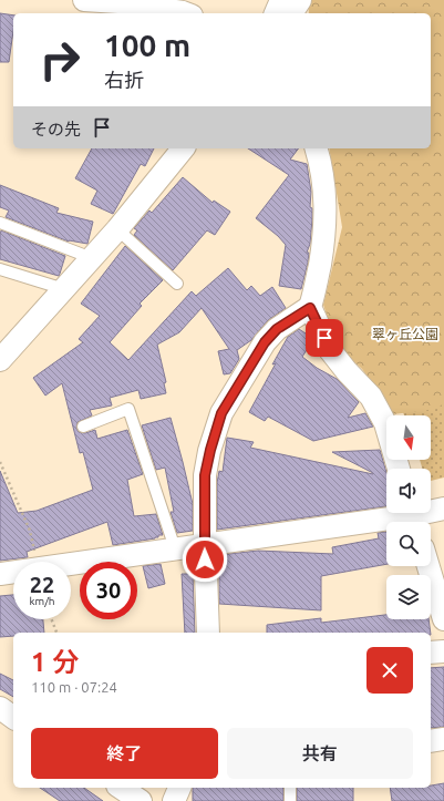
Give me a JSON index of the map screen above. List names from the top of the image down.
{
  "parks": ["翠ヶ丘公園"],
  "north": "bottom",
  "page": {
    "turn": ["100 m", "右折"],
    "then": "その先",
    "speed": "22 km/h",
    "limit": "30",
    "heading": ["1 分", "110 m · 07:24"],
    "buttons": ["終了", "共有"]
  }
}
